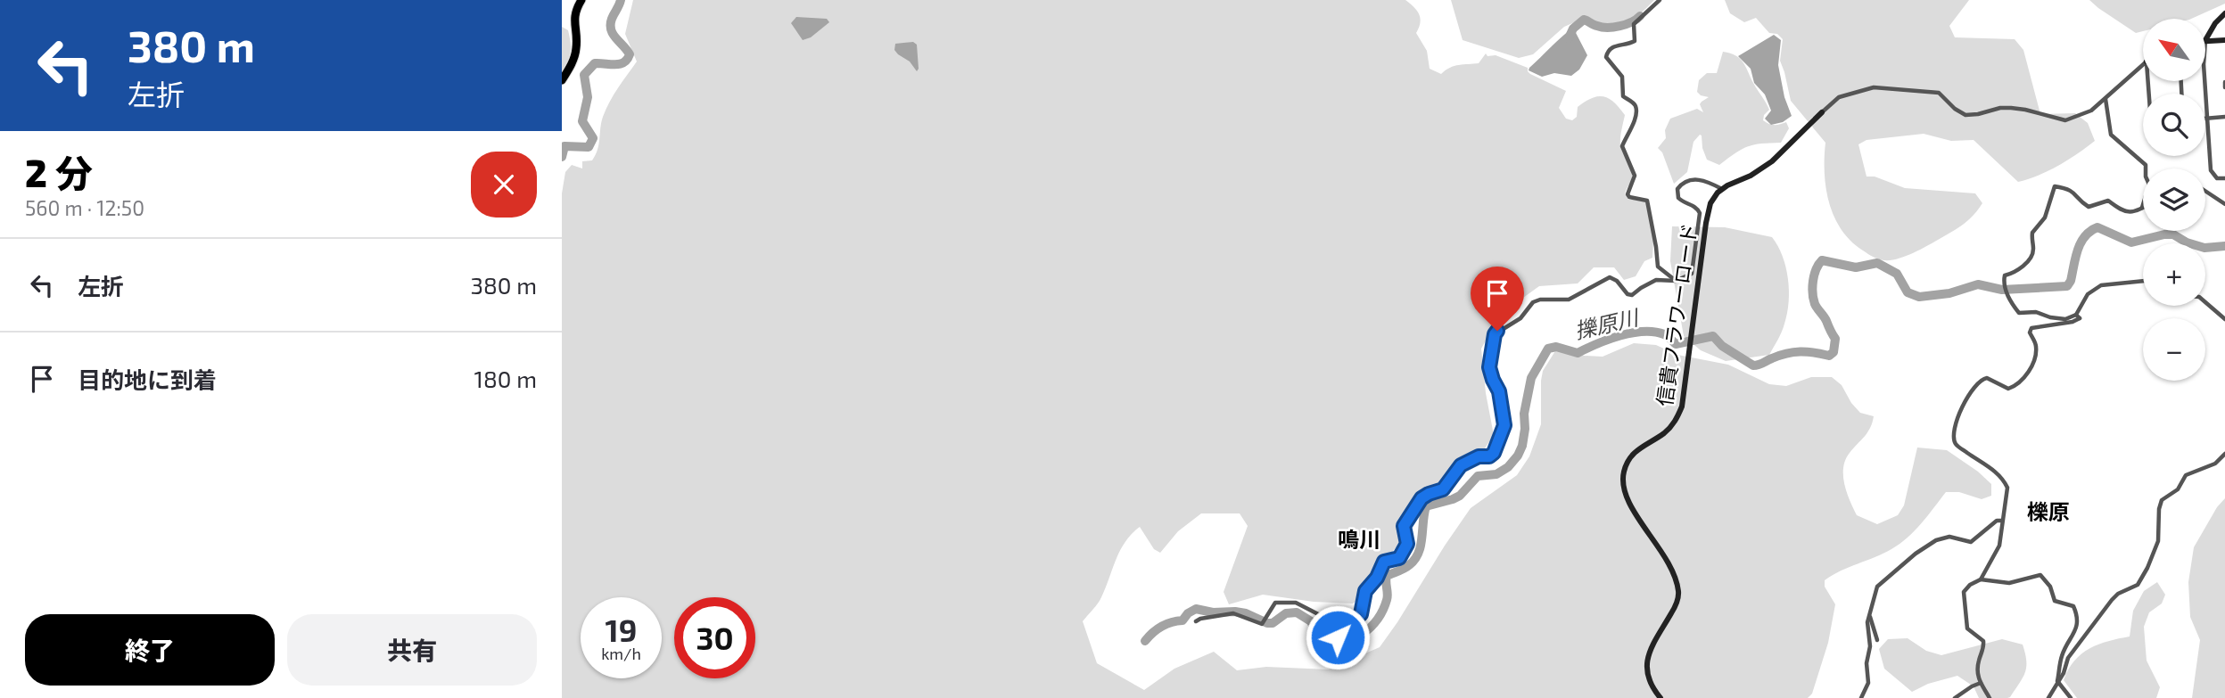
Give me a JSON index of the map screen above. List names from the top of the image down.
{
  "streets": {
    "street": ["信貴フラワーロード"]
  },
  "districts": ["櫟原", "鳴川"],
  "water": ["擽原川"],
  "north": "top left",
  "page": {
    "turn": ["380 m", "左折"],
    "map_buttons": ["+", "−"],
    "heading": ["2 分", "560 m · 12:50"],
    "list": [
      {
        "name": "左折",
        "value": "380 m"
      },
      {
        "name": "目的地に到着",
        "value": "180 m"
      }
    ],
    "speed": "19 km/h",
    "limit": "30",
    "buttons": ["終了", "共有"]
  }
}
